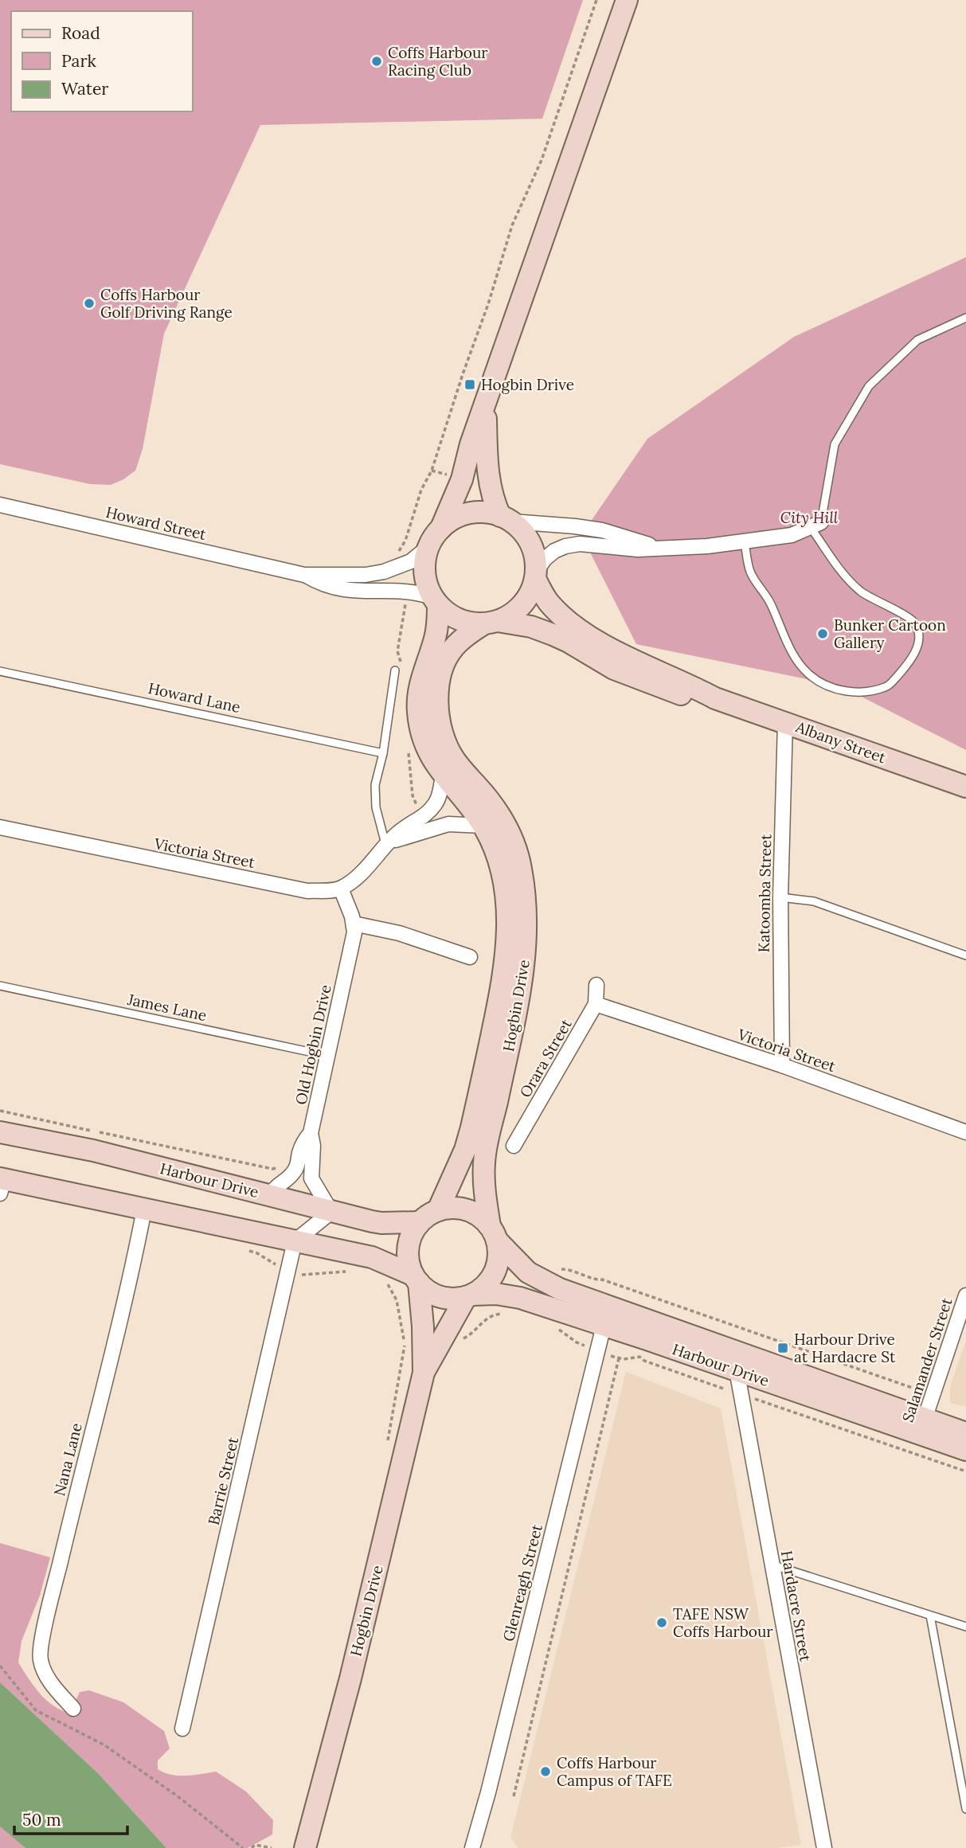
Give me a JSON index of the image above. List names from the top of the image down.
{
  "streets": {
    "main road": ["Albany Street", "Hogbin Drive", "Harbour Drive"],
    "street": [
      "Howard Street",
      "Victoria Street",
      "Katoomba Street",
      "Old Hogbin Drive",
      "Orara Street",
      "Salamander Street",
      "Nana Lane",
      "Barrie Street",
      "Glenreagh Street",
      "Hardacre Street"
    ],
    "lane": ["Howard Lane", "James Lane"]
  },
  "crossings": [
    ["Howard Street", "Albany Street"],
    ["Howard Street", "Hogbin Drive"],
    ["Albany Street", "Katoomba Street"],
    ["Albany Street", "Hogbin Drive"],
    ["Victoria Street", "Katoomba Street"],
    ["Victoria Street", "Old Hogbin Drive"],
    ["Victoria Street", "Orara Street"],
    ["Hogbin Drive", "Harbour Drive"],
    ["James Lane", "Old Hogbin Drive"],
    ["Old Hogbin Drive", "Harbour Drive"],
    ["Harbour Drive", "Salamander Street"],
    ["Harbour Drive", "Glenreagh Street"],
    ["Harbour Drive", "Hardacre Street"]
  ],
  "parks": ["City Hill"],
  "places": {
    "other": [
      "Coffs Harbour Racing Club",
      "Coffs Harbour Golf Driving Range",
      "Bunker Cartoon Gallery",
      "TAFE NSW Coffs Harbour",
      "Coffs Harbour Campus of TAFE"
    ],
    "transit": ["Hogbin Drive", "Harbour Drive at Hardacre St"]
  },
  "legend": ["Road", "Park", "Water"],
  "scale_bar": "50 m"
}
